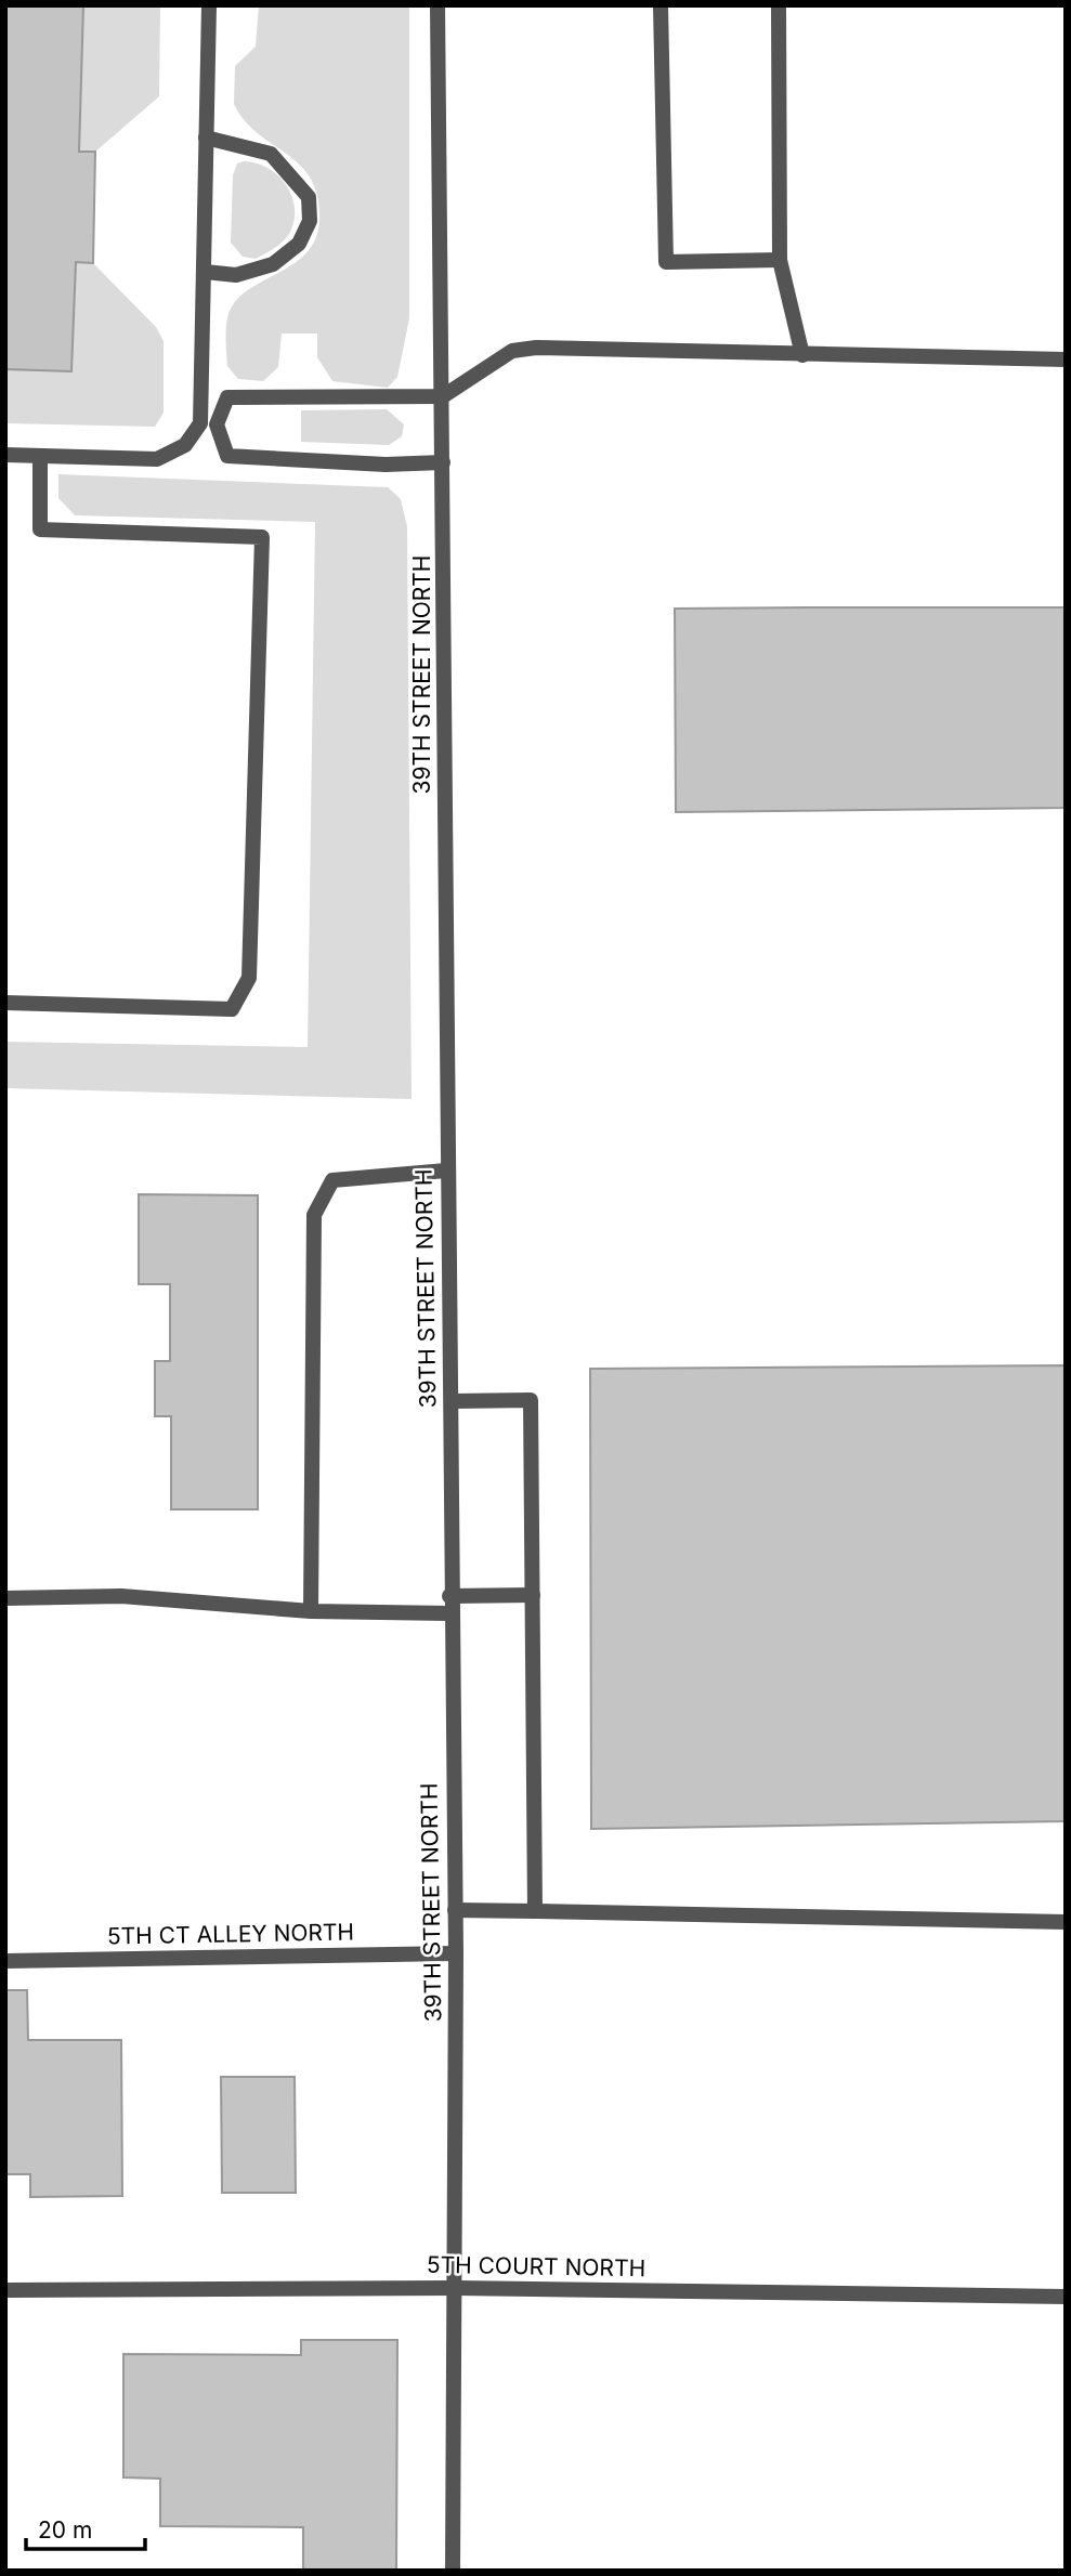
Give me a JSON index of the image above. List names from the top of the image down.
{
  "streets": {
    "street": ["39TH STREET NORTH", "5TH CT ALLEY NORTH", "5TH COURT NORTH"]
  },
  "crossings": [
    ["39TH STREET NORTH", "5TH CT ALLEY NORTH"],
    ["39TH STREET NORTH", "5TH COURT NORTH"]
  ],
  "scale_bar": "20 m"
}
